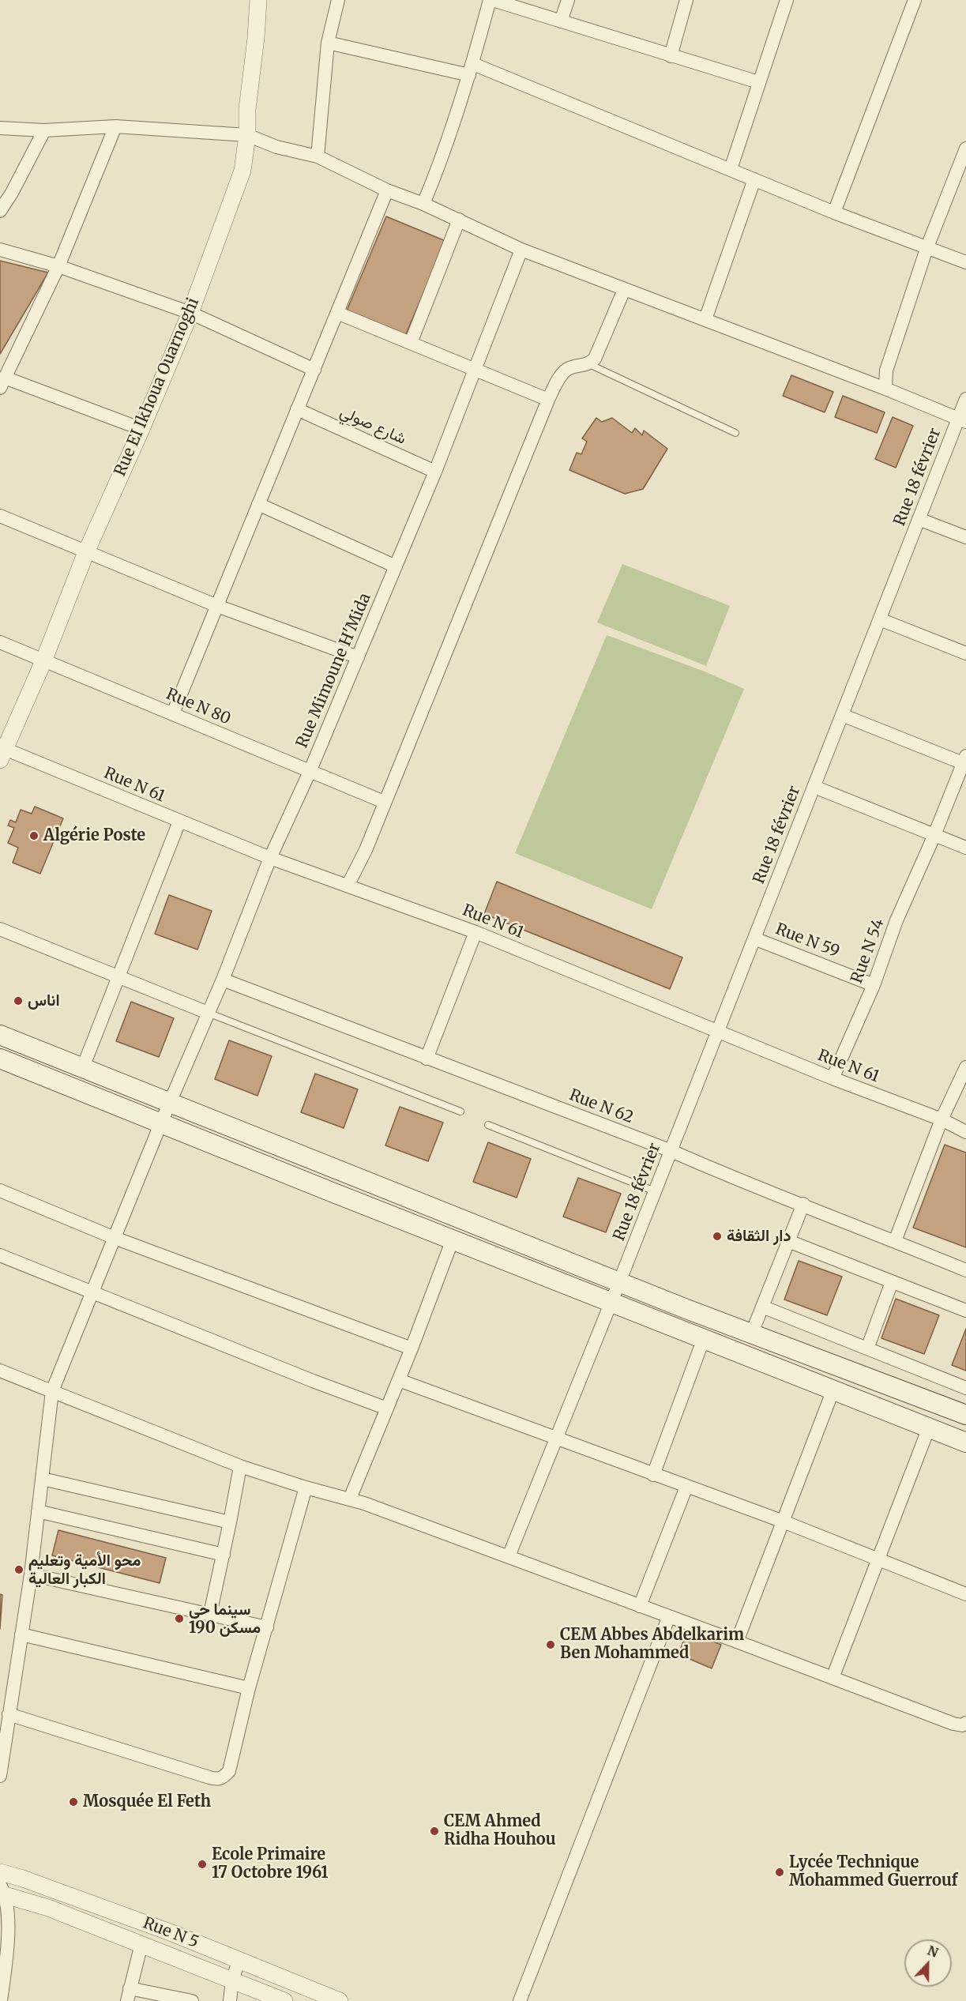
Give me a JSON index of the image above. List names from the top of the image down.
{
  "streets": {
    "street": [
      "Rue EI Ikhoua Ouarnoghi",
      "شارع صولي",
      "Rue 18 février",
      "Rue Mimoune H'Mida",
      "Rue N 80",
      "Rue N 61",
      "Rue N 59",
      "Rue N 54",
      "Rue N 62",
      "Rue N 5"
    ]
  },
  "crossings": [
    ["Rue EI Ikhoua Ouarnoghi", "Rue N 80"],
    ["Rue EI Ikhoua Ouarnoghi", "Rue N 61"],
    ["شارع صولي", "Rue Mimoune H'Mida"],
    ["Rue 18 février", "Rue N 61"],
    ["Rue 18 février", "Rue N 59"],
    ["Rue 18 février", "Rue N 62"],
    ["Rue Mimoune H'Mida", "Rue N 80"],
    ["Rue Mimoune H'Mida", "Rue N 61"],
    ["Rue Mimoune H'Mida", "Rue N 62"],
    ["Rue N 61", "Rue N 54"],
    ["Rue N 59", "Rue N 54"]
  ],
  "places": [
    "Algérie Poste",
    "اناس",
    "دار الثقافة",
    "محو الأمية وتعليم الكبار العالية",
    "سينما حي 190 مسكن",
    "CEM Abbes Abdelkarim Ben Mohammed",
    "Mosquée El Feth",
    "CEM Ahmed Ridha Houhou",
    "Ecole Primaire 17 Octobre 1961",
    "Lycée Technique Mohammed Guerrouf"
  ],
  "north": "top"
}
